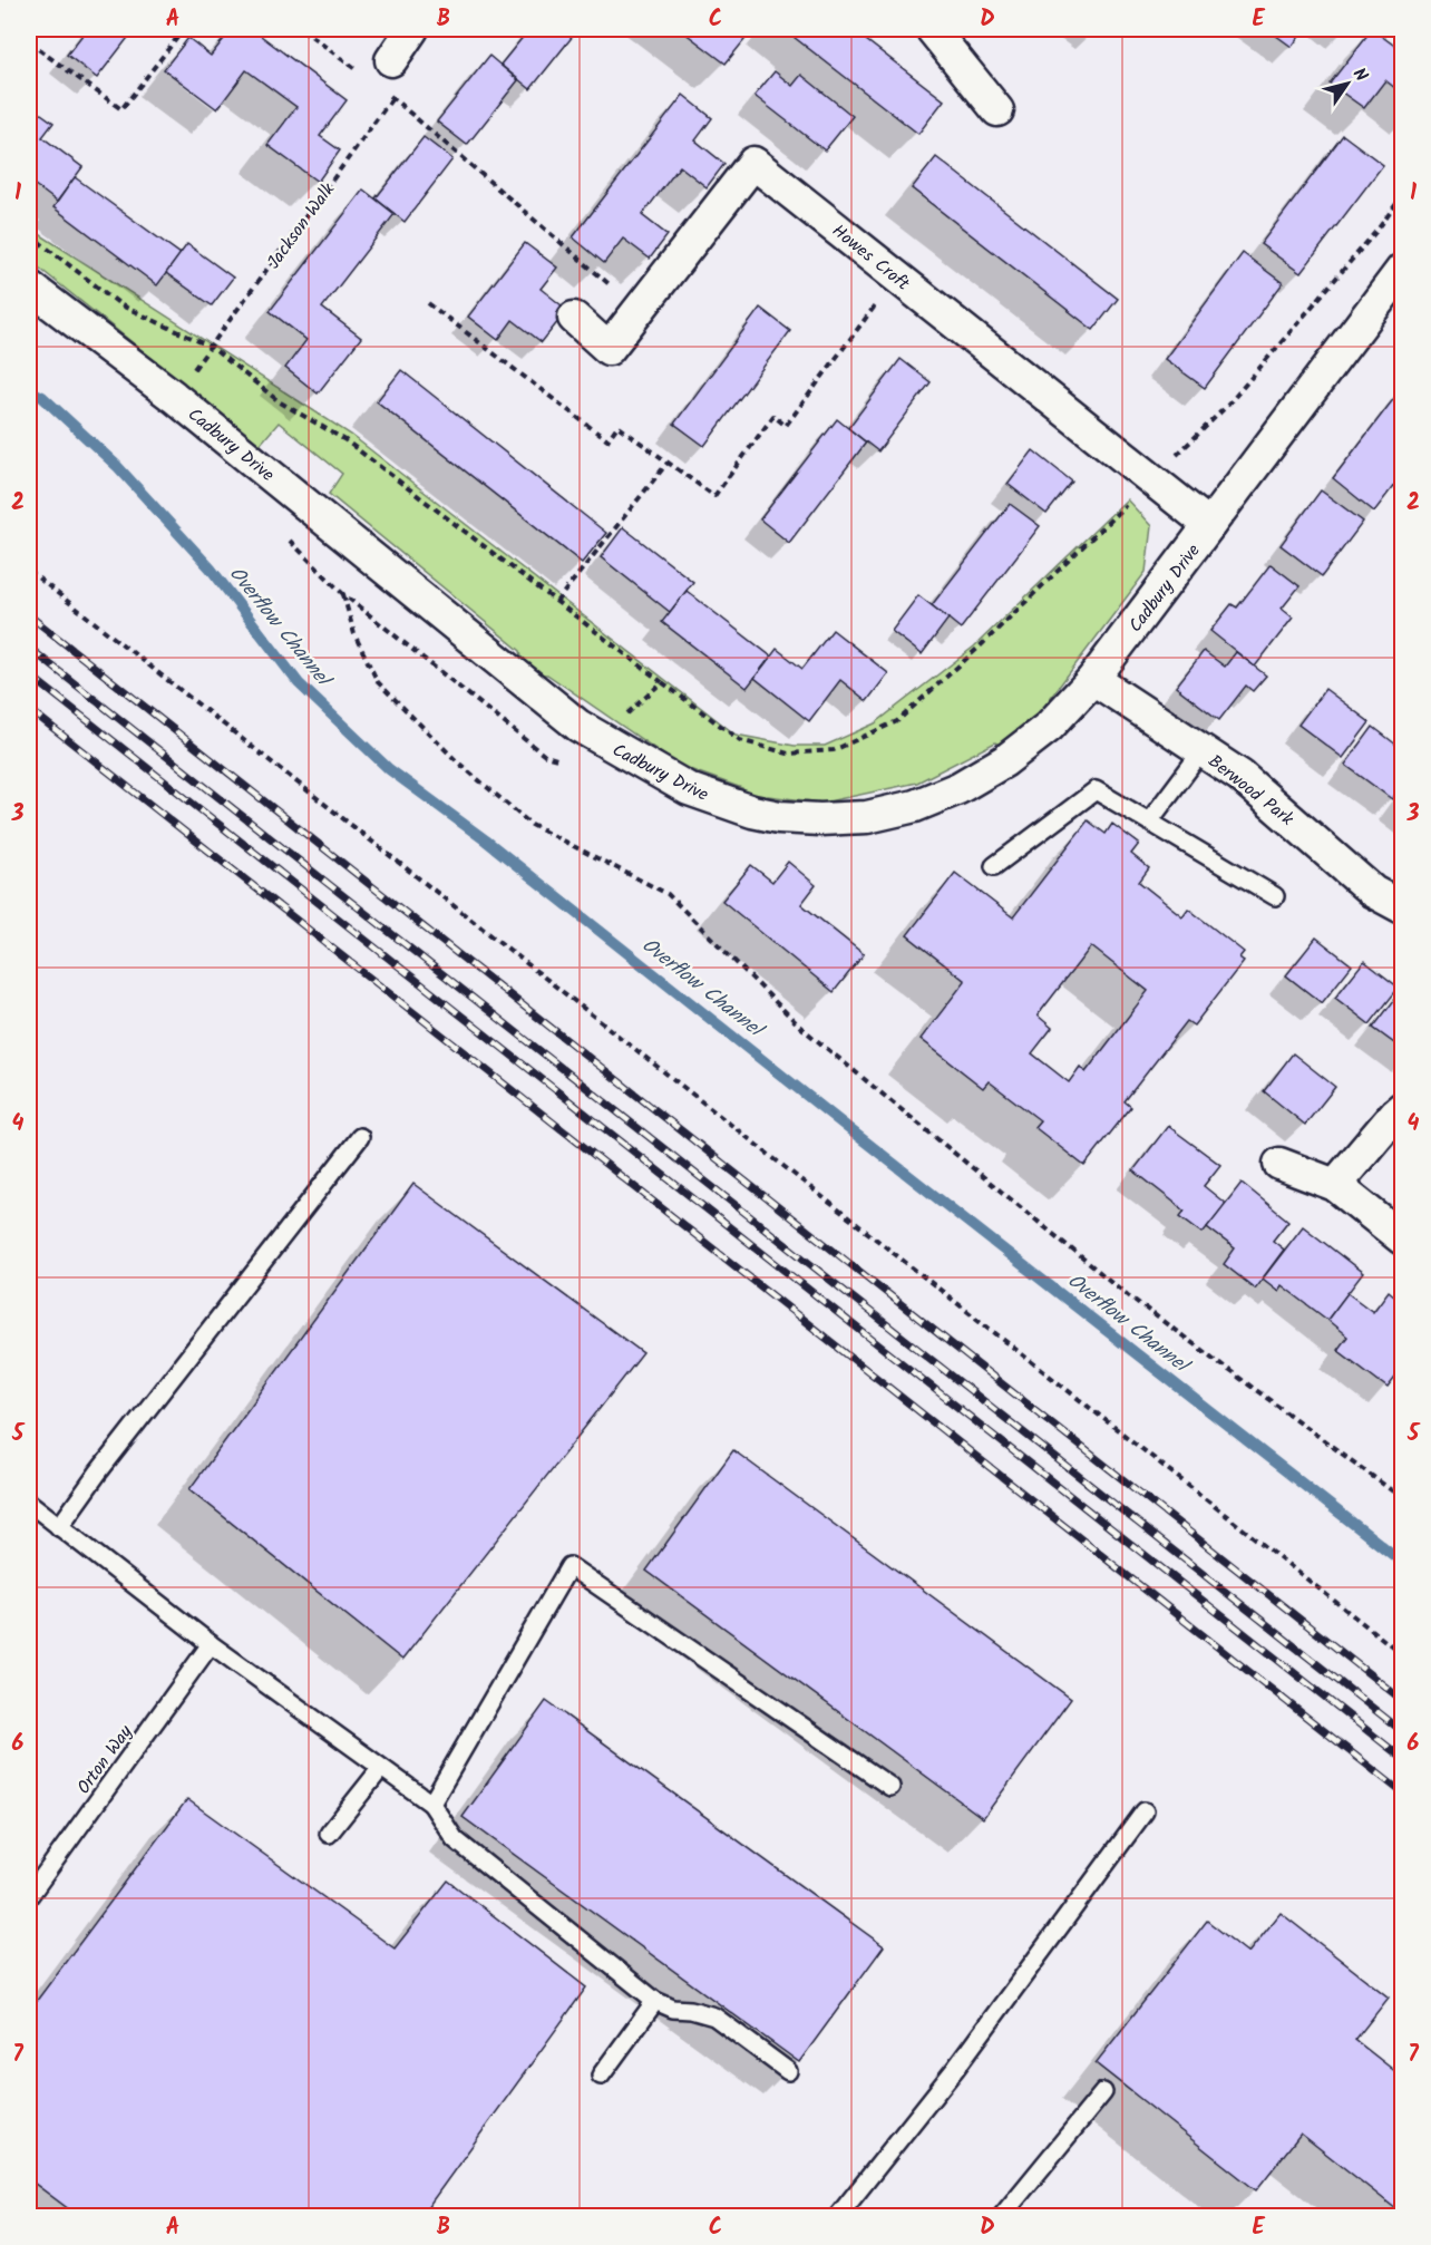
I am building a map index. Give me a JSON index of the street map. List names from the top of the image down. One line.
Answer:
{"streets":{"street":["Howes Croft","Cadbury Drive","Berwood Park"],"lane":["Orton Way"],"path":["Jackson Walk"]},"crossings":[["Jackson Walk","Cadbury Drive"],["Howes Croft","Cadbury Drive"],["Cadbury Drive","Berwood Park"]],"water":["Overflow Channel"],"north":"top right","grid":{"columns":["A","B","C","D","E"],"rows":["1","2","3","4","5","6","7"]}}
